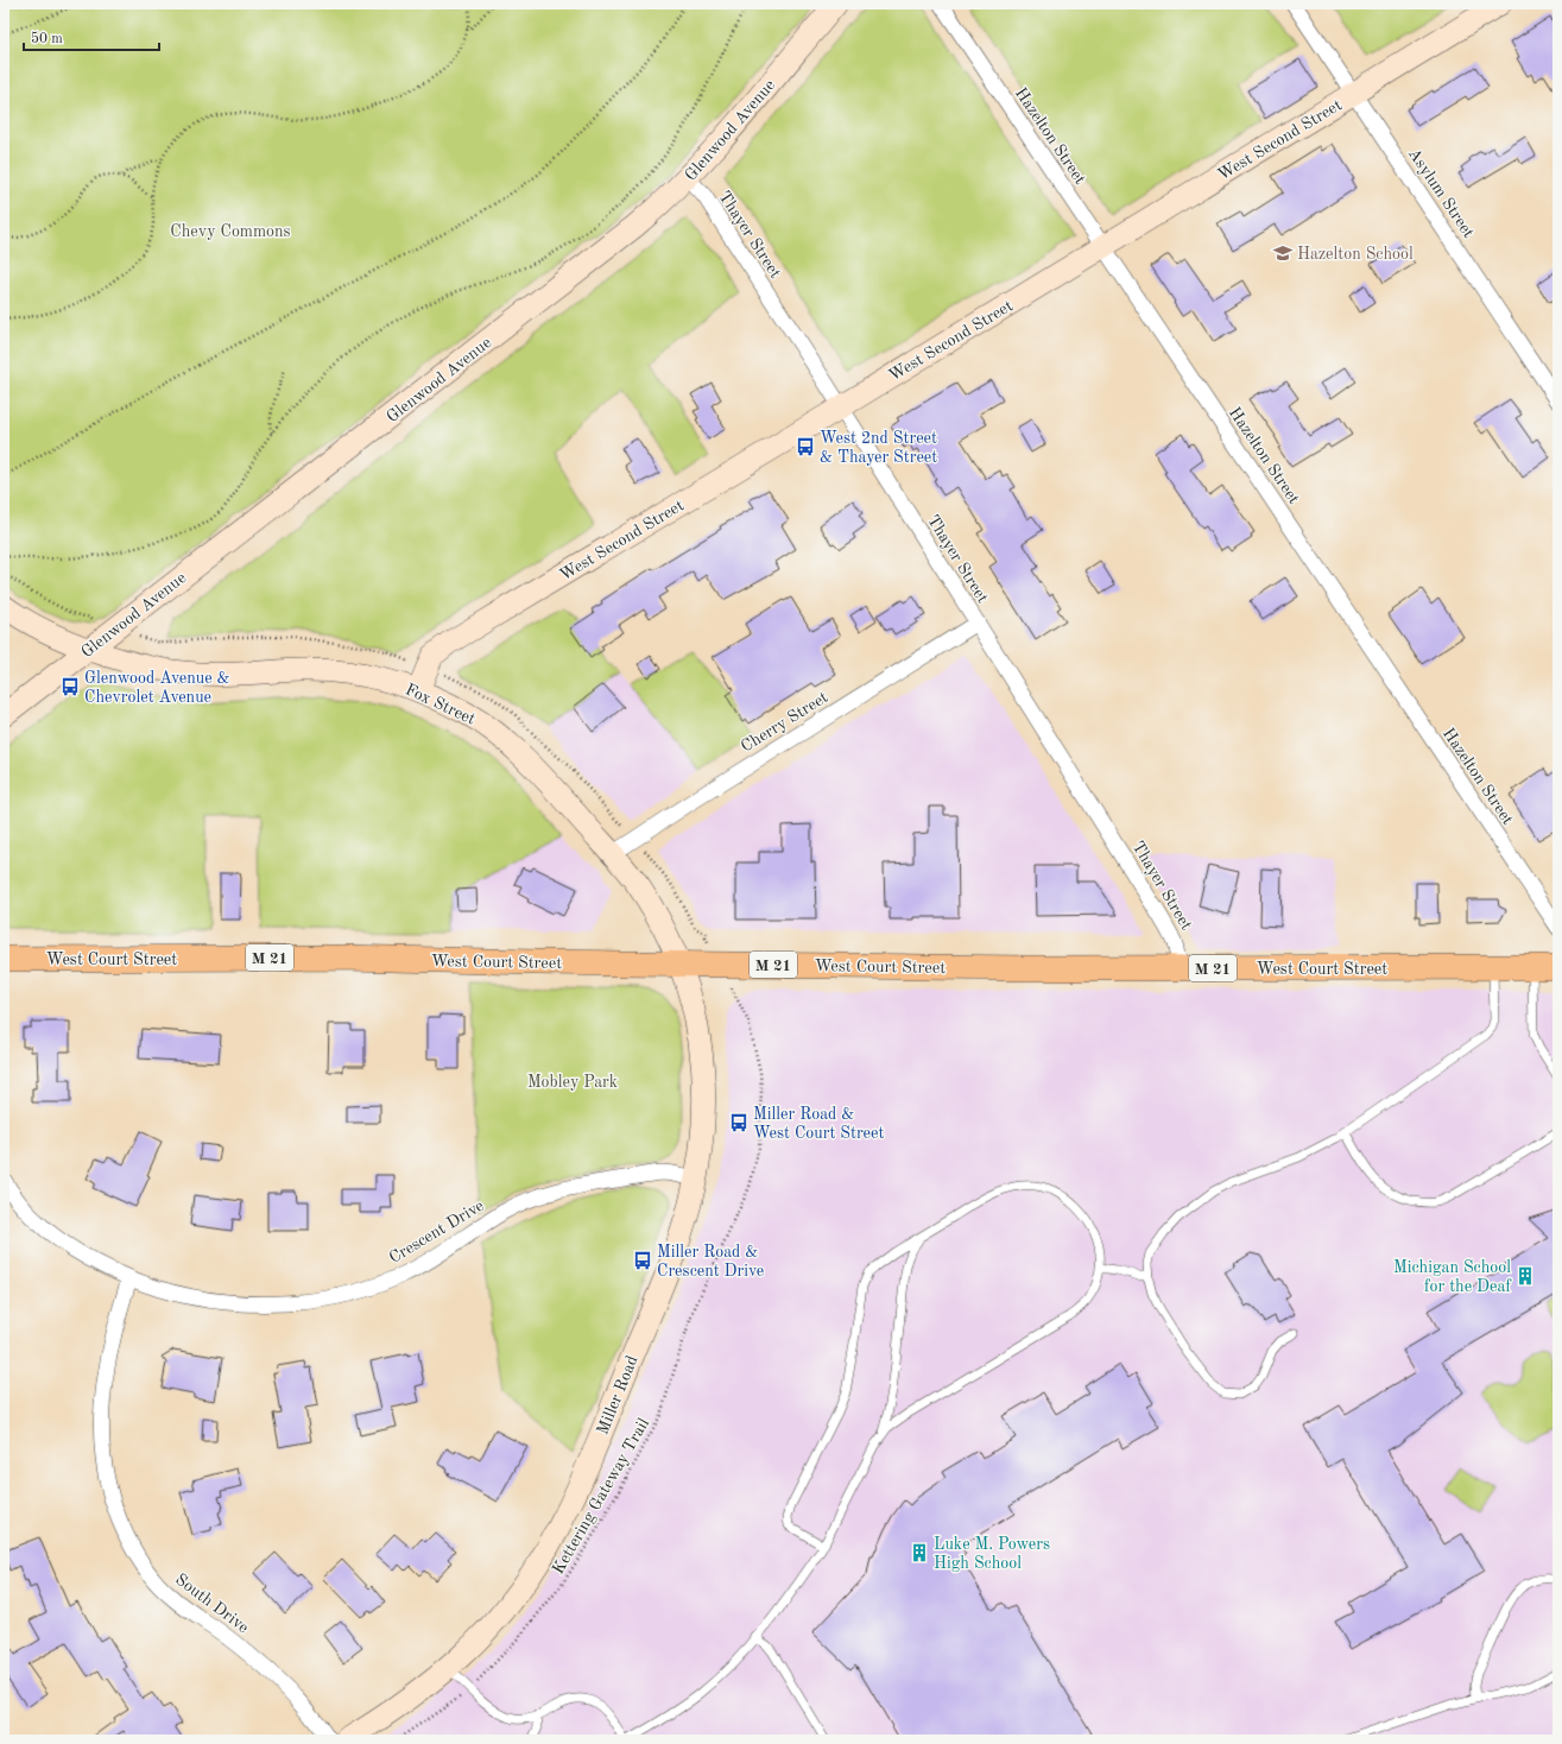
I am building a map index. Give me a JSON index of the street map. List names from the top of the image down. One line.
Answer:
{"streets":{"main road":["M 21","West Court Street"],"street":["Glenwood Avenue","Hazelton Street","West Second Street","Asylum Street","Thayer Street","Fox Street","Cherry Street","Crescent Drive","Miller Road","South Drive"],"path":["Kettering Gateway Trail"]},"crossings":[["Glenwood Avenue","Thayer Street"],["Glenwood Avenue","Fox Street"],["Hazelton Street","West Second Street"],["West Second Street","Asylum Street"],["West Second Street","Thayer Street"],["West Second Street","Fox Street"],["Thayer Street","Cherry Street"],["Thayer Street","West Court Street"],["Fox Street","Cherry Street"],["Fox Street","West Court Street"],["Fox Street","Miller Road"],["West Court Street","Miller Road"],["Crescent Drive","Miller Road"],["Crescent Drive","South Drive"]],"parks":["Chevy Commons","Mobley Park"],"places":{"school or university":["Hazelton School"],"bus stop":["West 2nd Street & Thayer Street","Glenwood Avenue & Chevrolet Avenue","Miller Road & West Court Street","Miller Road & Crescent Drive"],"building":["Michigan School for the Deaf","Luke M. Powers High School"]},"scale_bar":"50 m"}
